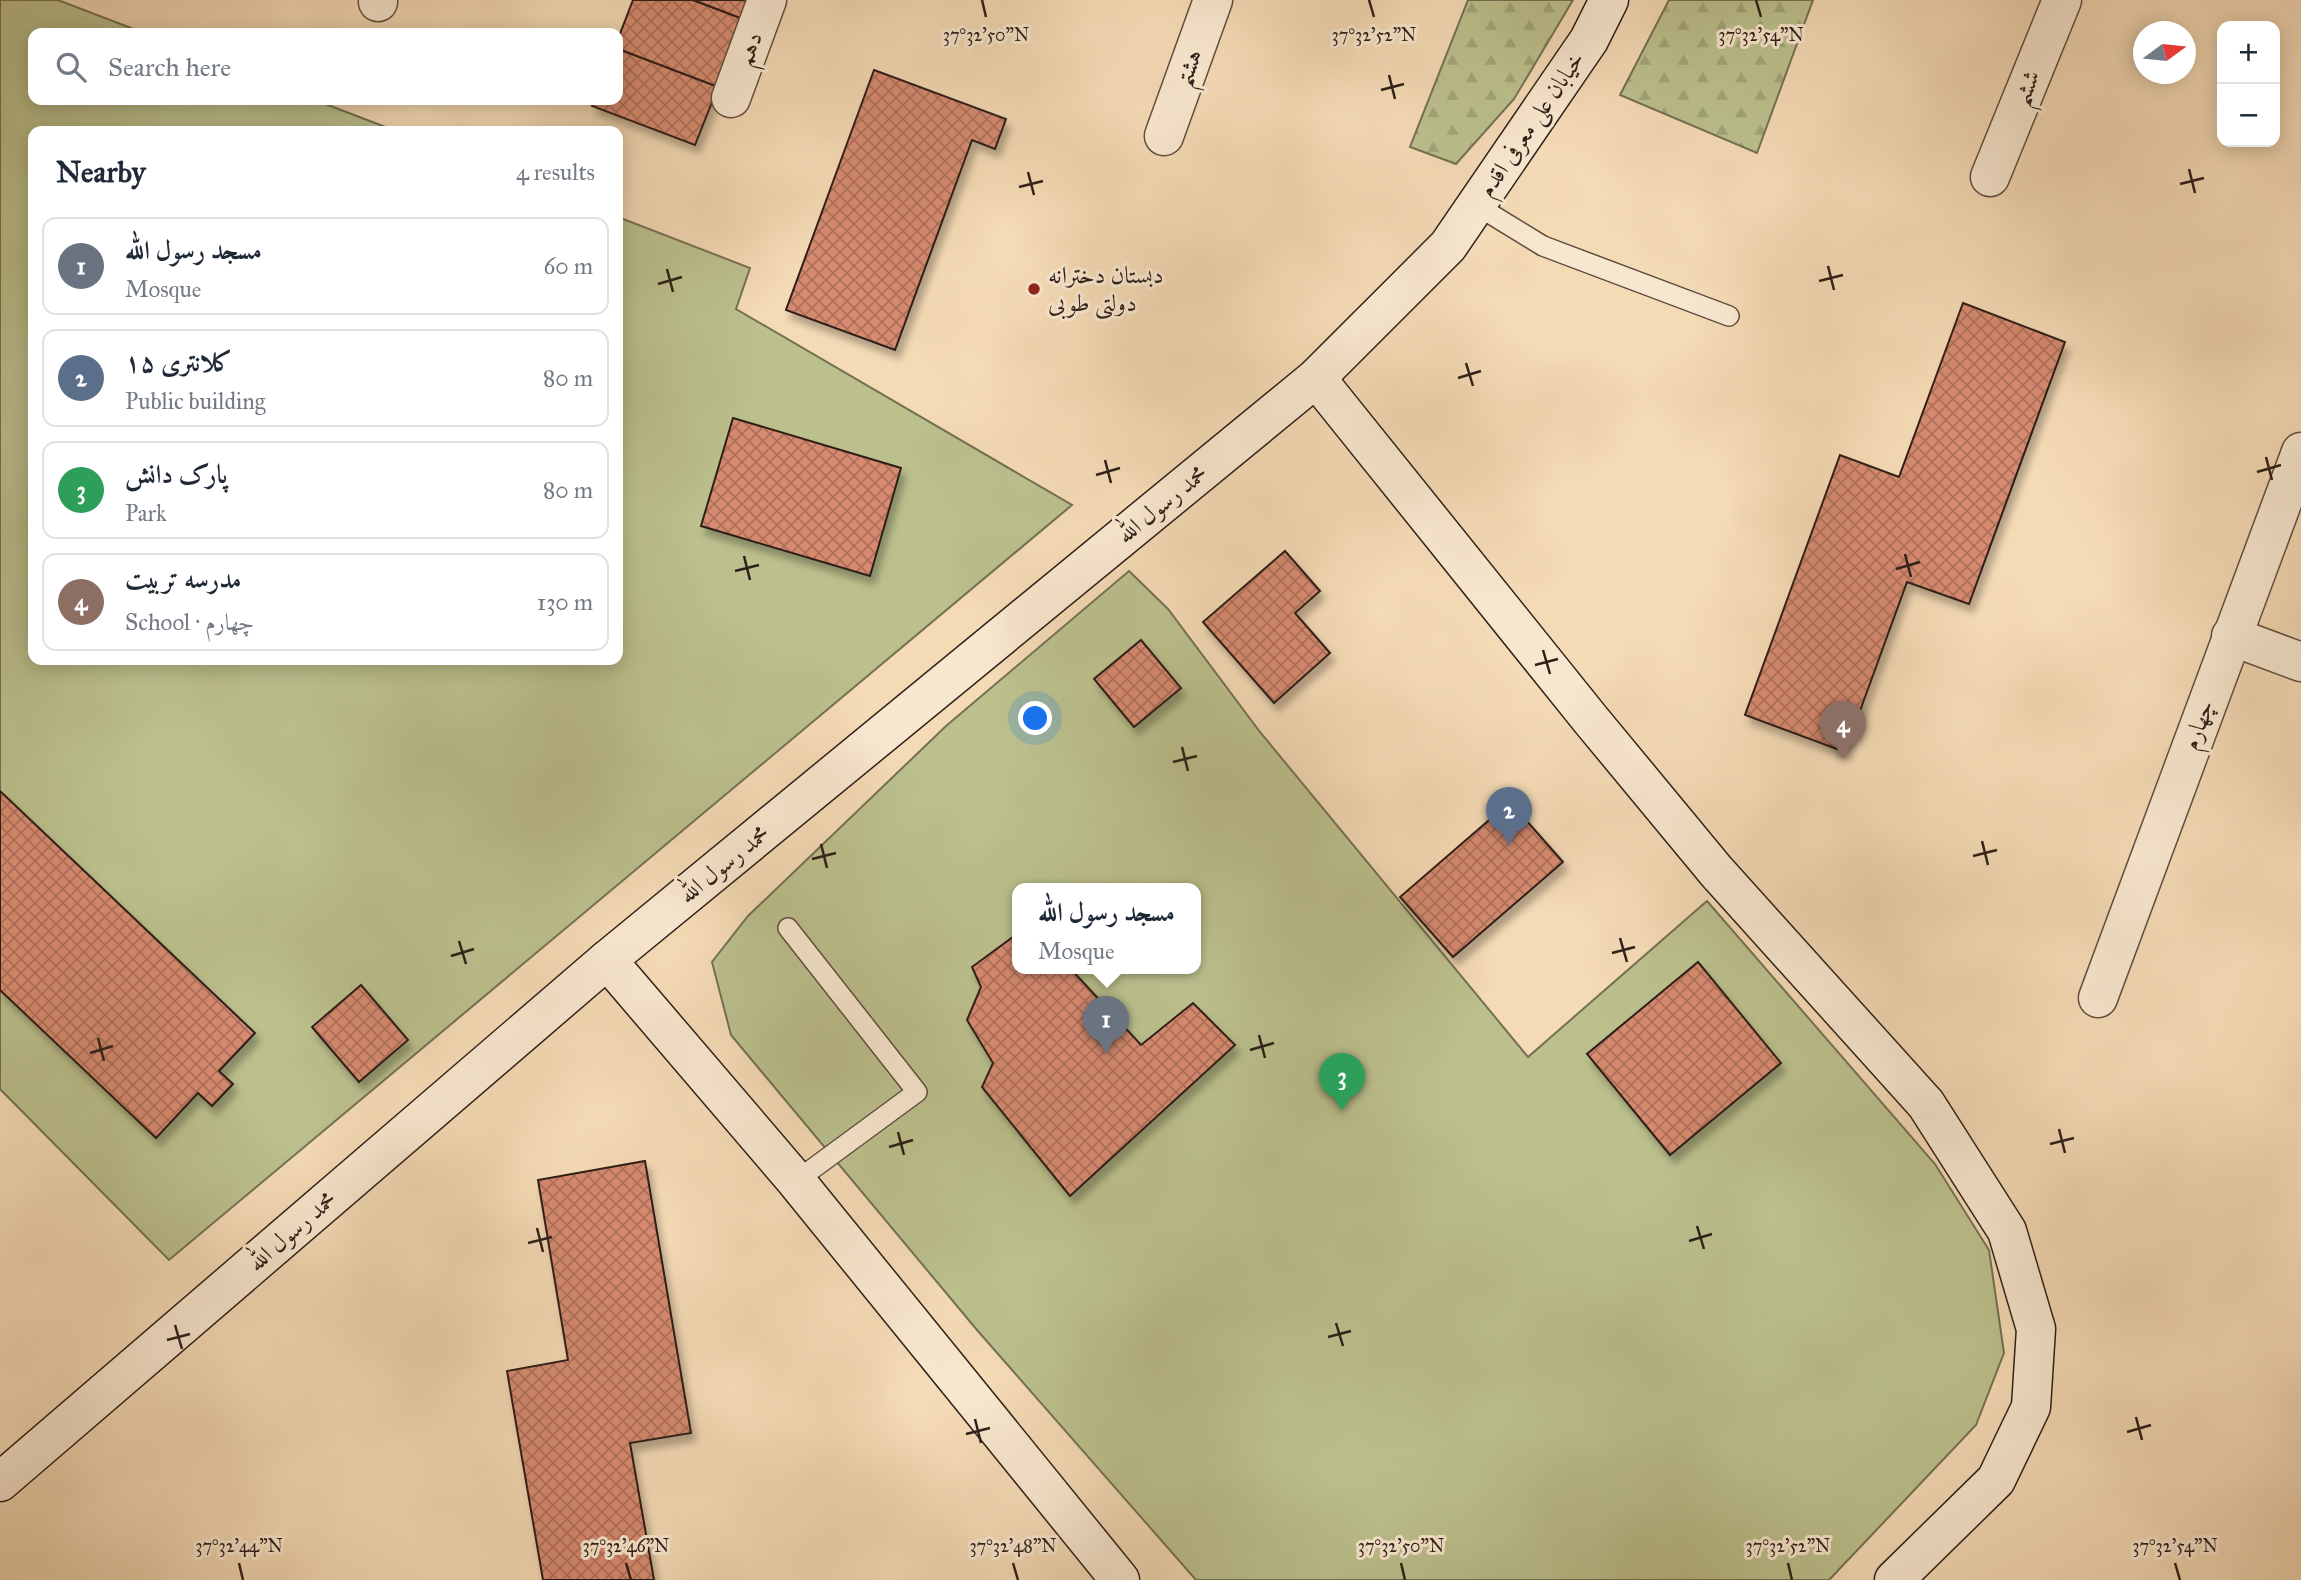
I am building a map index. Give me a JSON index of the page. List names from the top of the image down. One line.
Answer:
{"streets":{"street":["دهم","هشتم","ششم","خیابان علی معرفی اقدم","محمد رسول الله","چهارم"]},"crossings":[["خیابان علی معرفی اقدم","محمد رسول الله"]],"places":["دبستان دخترانه دولتی طوبی"],"north":"right","page":{"map_buttons":["+","−"],"search":"Search here","heading":["Nearby","4 results"],"list":[{"mark":"1","name":"مسجد رسول الله","note":"Mosque","value":"60 m"},{"mark":"2","name":"کلانتری ۱۵","note":"Public building","value":"80 m"},{"mark":"3","name":"پارک دانش","note":"Park","value":"80 m"},{"mark":"4","name":"مدرسه تربیت","note":"School · چهارم","value":"130 m"}],"pins":["4","2","1","3"],"popup":["مسجد رسول الله","Mosque"]},"coordinates":["37°32'50\"N","37°32'52\"N","37°32'54\"N","37°32'44\"N","37°32'46\"N","37°32'48\"N"]}
